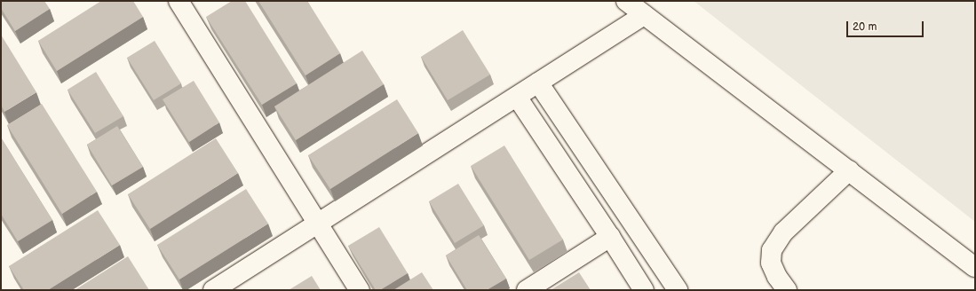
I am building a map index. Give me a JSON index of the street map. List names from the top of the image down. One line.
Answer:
{"scale_bar":"20 m"}
